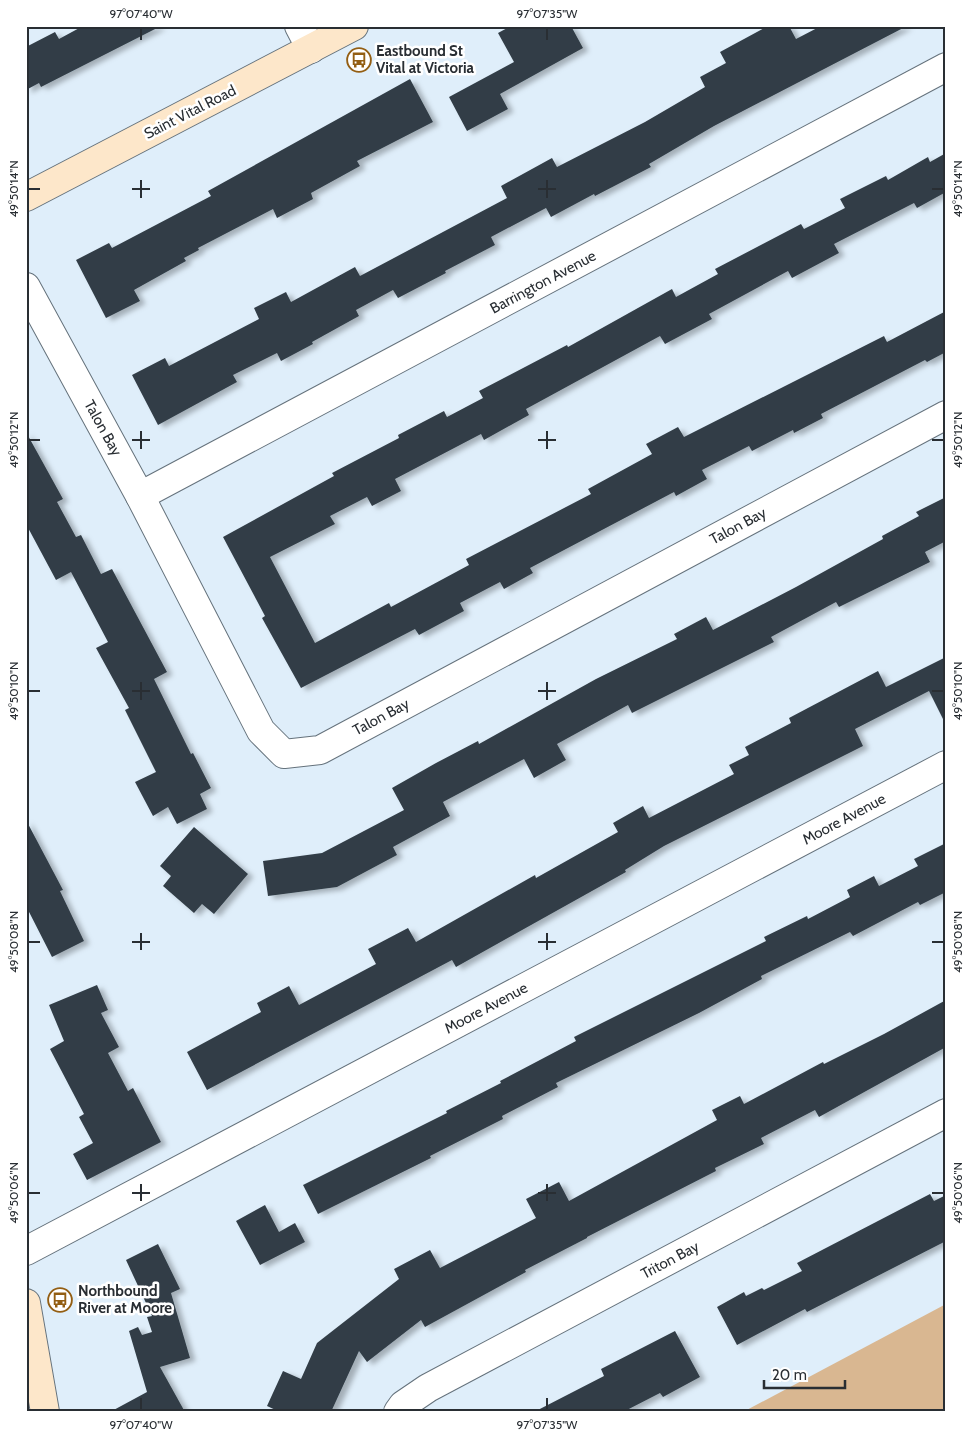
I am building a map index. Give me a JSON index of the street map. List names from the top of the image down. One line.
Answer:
{"streets":{"street":["Saint Vital Road","Barrington Avenue","Talon Bay","Moore Avenue","Triton Bay"]},"crossings":[["Barrington Avenue","Talon Bay"]],"places":{"bus stop":["Eastbound St Vital at Victoria","Northbound River at Moore"]},"scale_bar":"20 m","coordinates":["97°07'40\"W","97°07'35\"W","49°50'14\"N","49°50'12\"N","49°50'10\"N","49°50'08\"N","49°50'06\"N"]}
